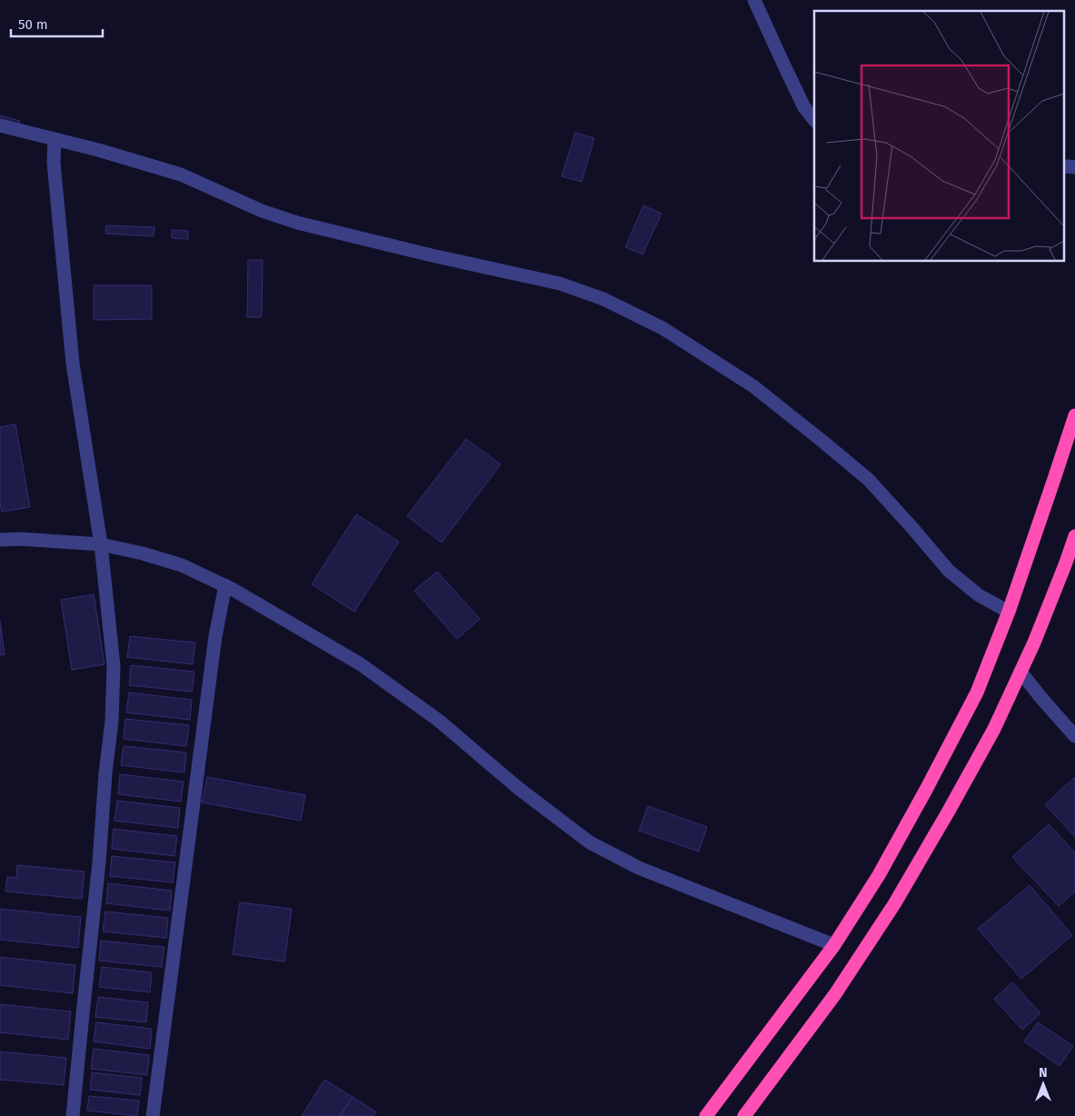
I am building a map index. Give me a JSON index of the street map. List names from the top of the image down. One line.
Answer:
{"scale_bar":"50 m","north":"top"}
